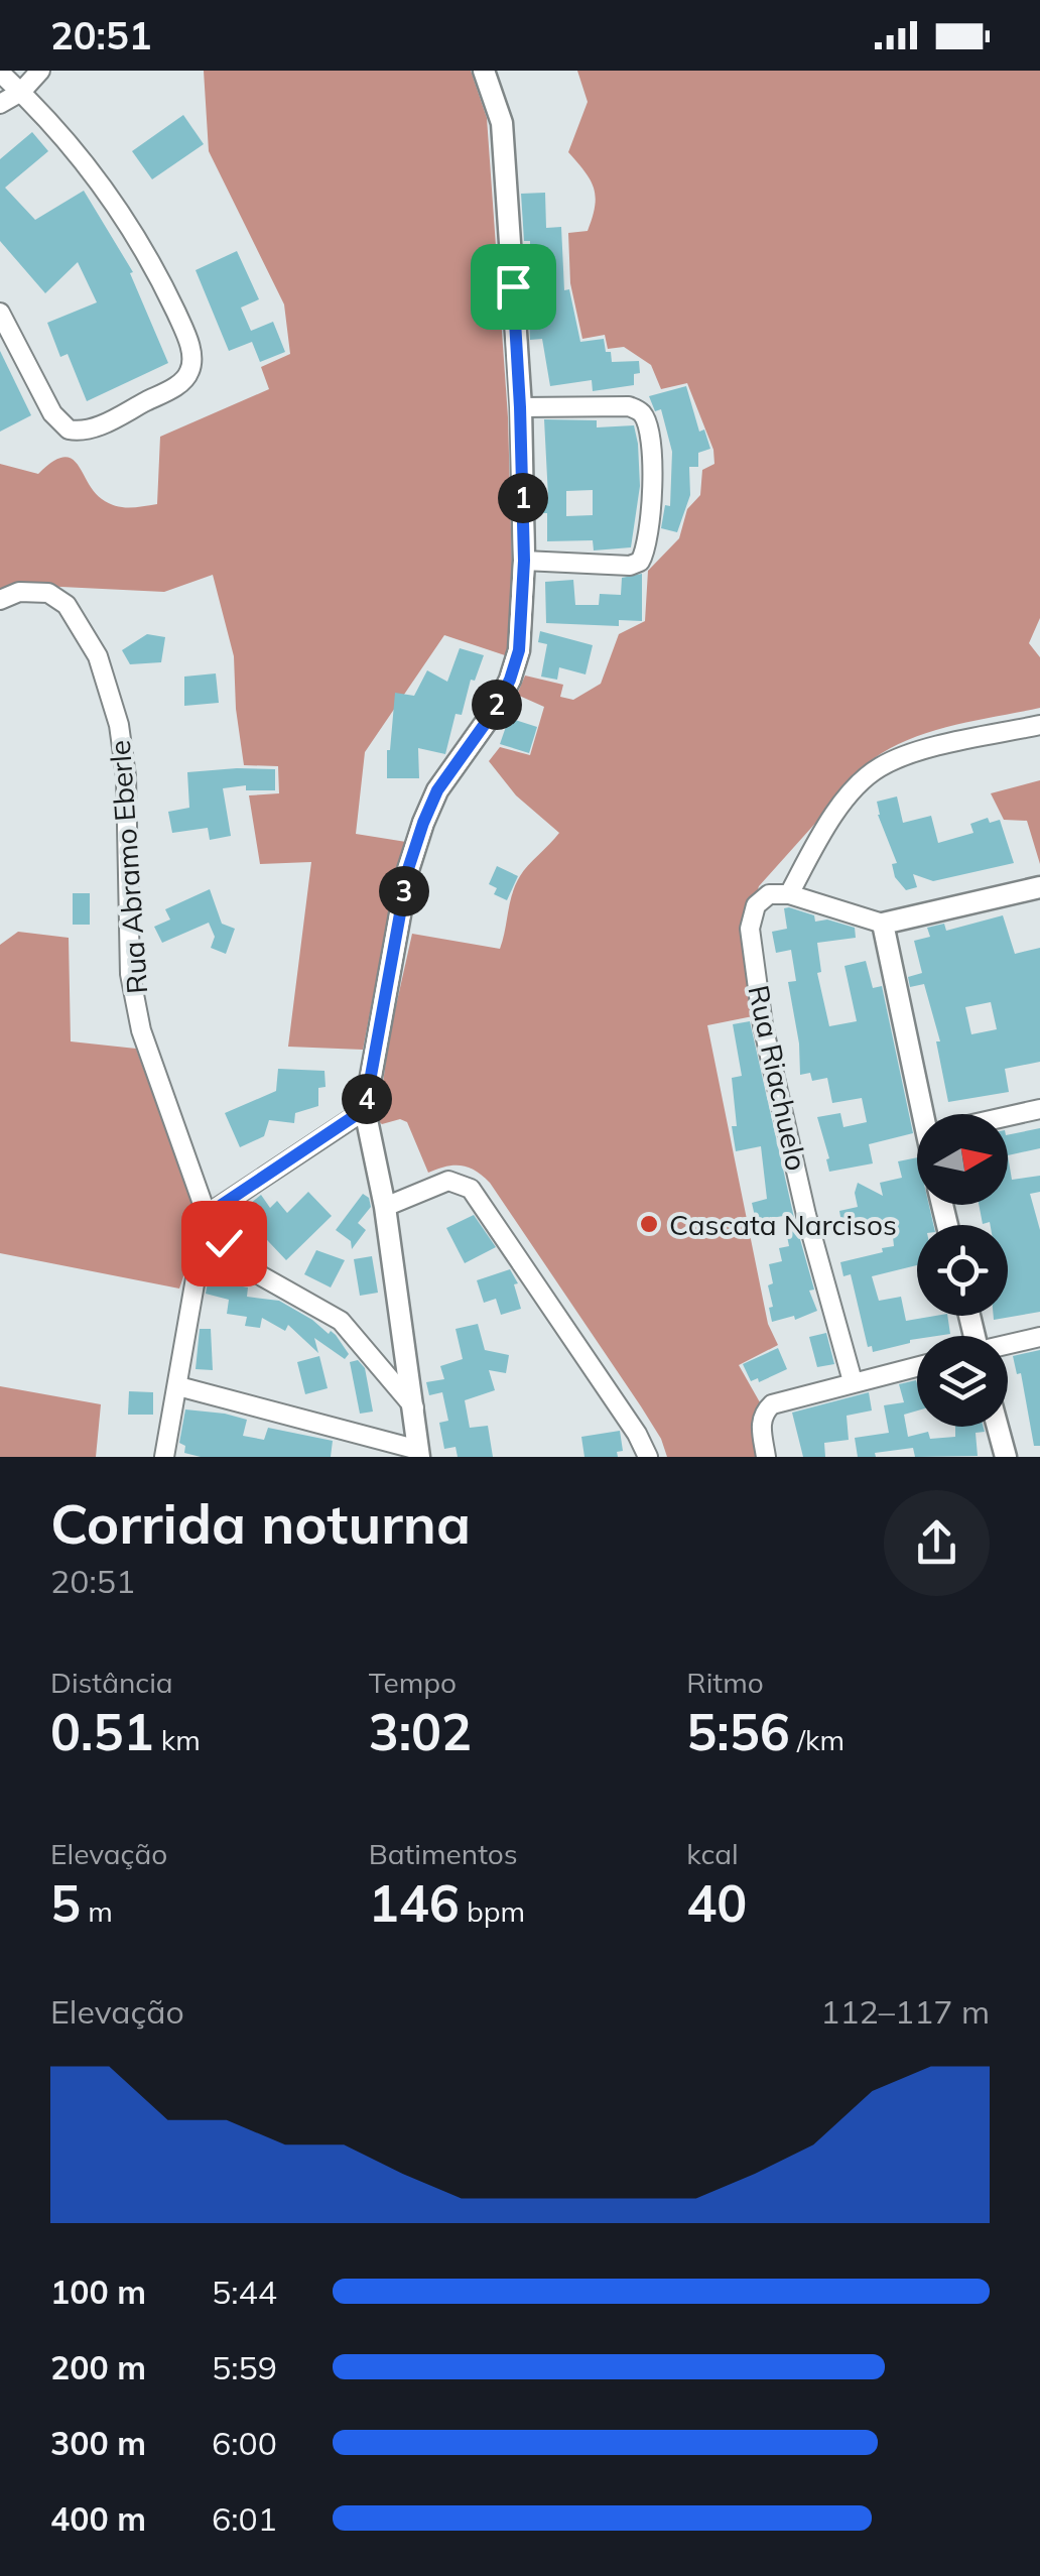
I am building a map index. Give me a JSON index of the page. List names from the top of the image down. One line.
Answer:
{"streets":{"street":["Rua Abramo Eberle","Rua Riachuelo"]},"places":["Cascata Narcisos"],"north":"right","page":{"status":"20:51","pins":["1","2","3","4"],"heading":["Corrida noturna","20:51"],"stats":[["Distância","0.51 km"],["Tempo","3:02"],["Ritmo","5:56 /km"],["Elevação","5 m"],["Batimentos","146 bpm"],["kcal","40"]],"chart":["Elevação","112–117 m"],"list":[{"name":"100 m","note":"5:44"},{"name":"200 m","note":"5:59"},{"name":"300 m","note":"6:00"},{"name":"400 m","note":"6:01"}]}}
